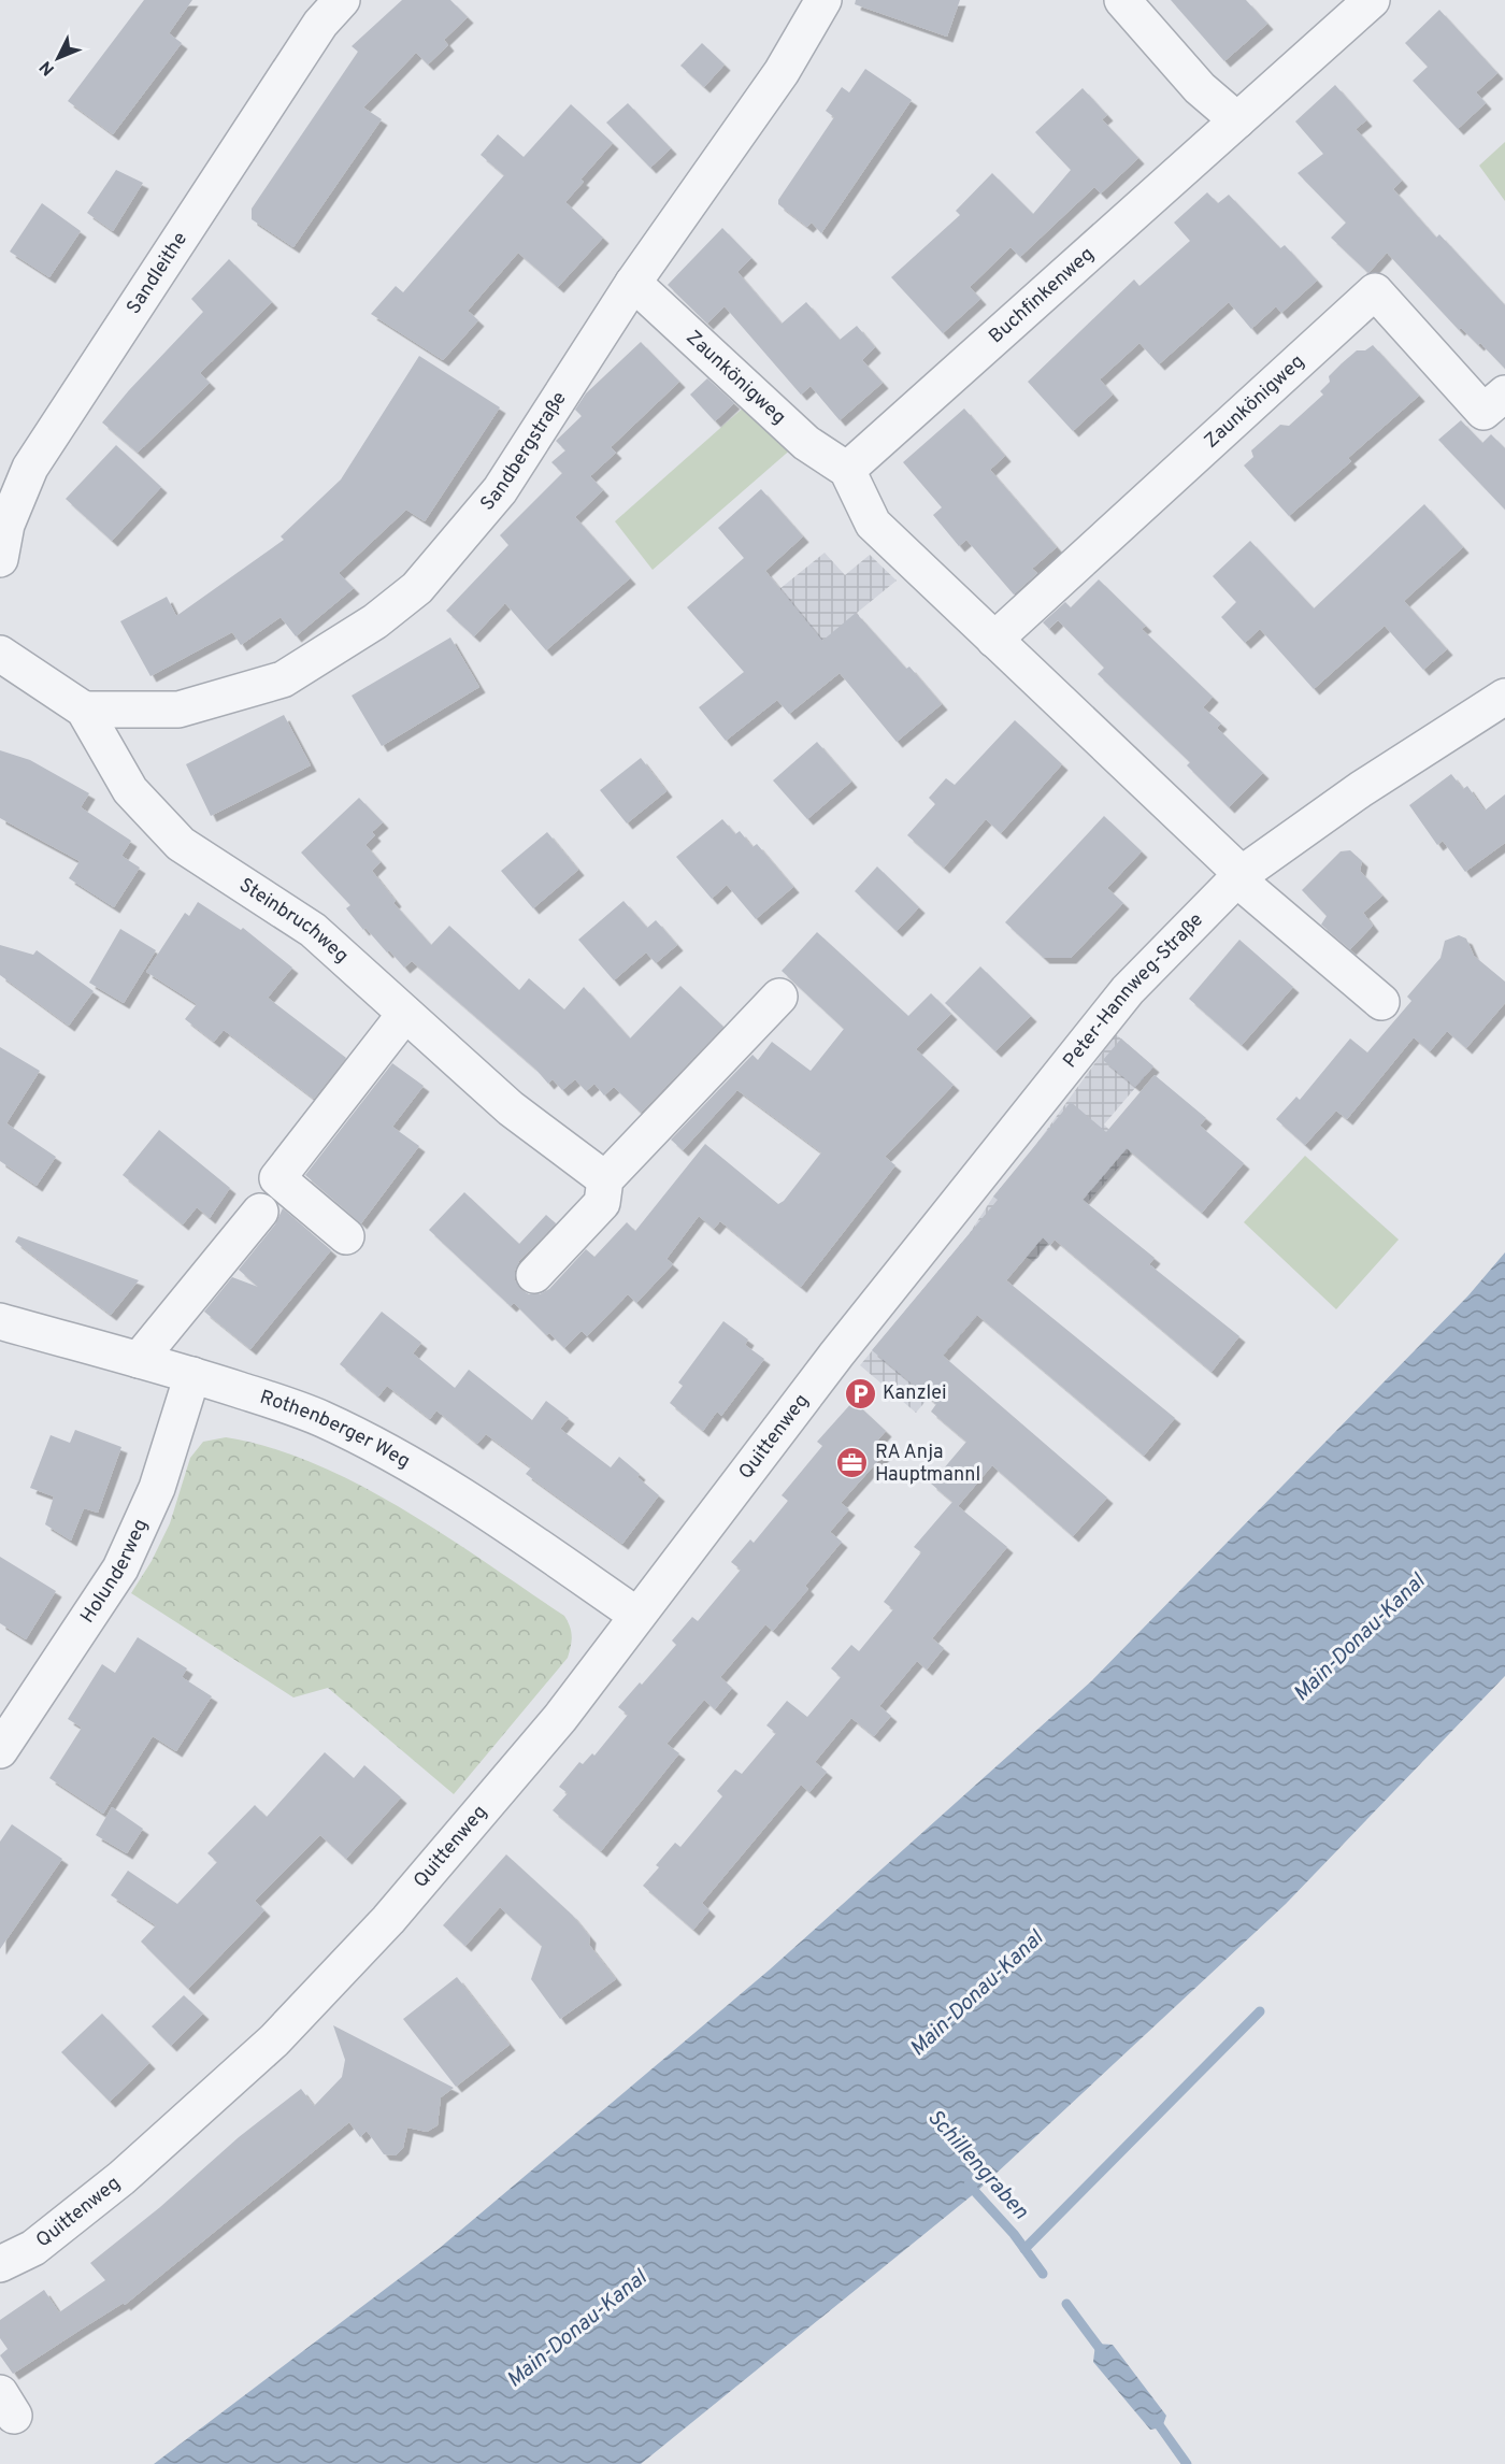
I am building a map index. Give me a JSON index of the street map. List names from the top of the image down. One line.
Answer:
{"streets":{"street":["Sandleithe","Buchfinkenweg","Zaunkönigweg","Sandbergstraße","Steinbruchweg","Peter-Hannweg-Straße","Rothenberger Weg","Quittenweg","Holunderweg"]},"crossings":[["Buchfinkenweg","Zaunkönigweg"],["Zaunkönigweg","Sandbergstraße"],["Sandbergstraße","Steinbruchweg"],["Peter-Hannweg-Straße","Quittenweg"],["Rothenberger Weg","Quittenweg"],["Rothenberger Weg","Holunderweg"]],"water":["Main-Donau-Kanal","Schillengraben"],"places":{"parking":["Kanzlei"],"office":["RA Anja Hauptmannl"]},"north":"bottom left"}
